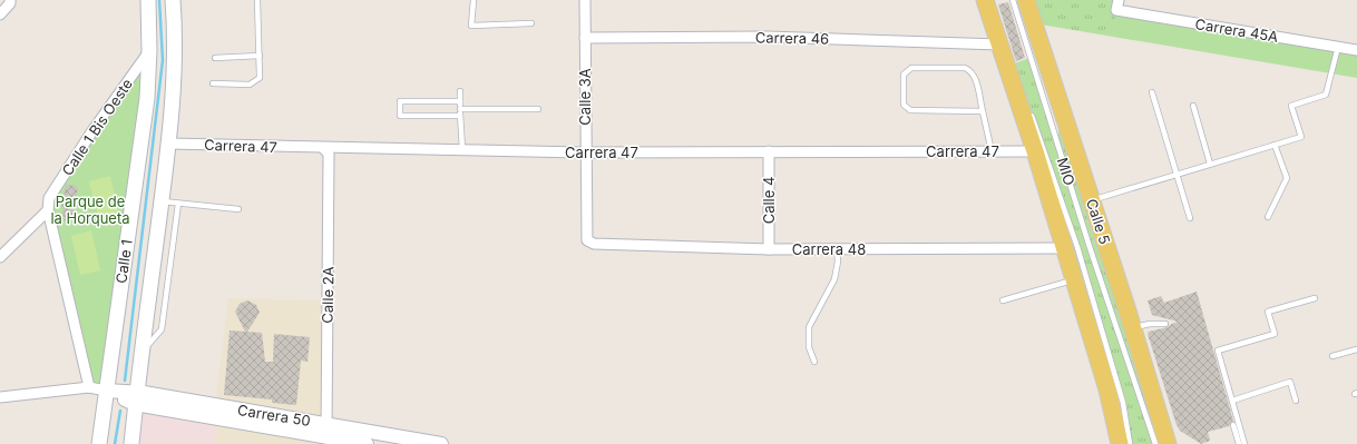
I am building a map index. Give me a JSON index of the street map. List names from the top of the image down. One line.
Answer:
{"streets":{"main road":["Calle 5","Calle 1"],"street":["Carrera 45A","Carrera 46","Calle 3A","Calle 1 Bis Oeste","Carrera 47","Calle 4","Carrera 48","Calle 2A","Carrera 50"],"lane":["MIO"]},"crossings":[["Carrera 46","Calle 3A"],["Calle 3A","Carrera 47"],["Calle 3A","Carrera 48"],["Calle 1 Bis Oeste","Calle 1"],["Calle 1 Bis Oeste","Carrera 50"],["Carrera 47","Calle 4"],["Carrera 47","Calle 1"],["Carrera 47","Calle 2A"],["Calle 4","Carrera 48"],["Calle 1","Carrera 50"],["Calle 2A","Carrera 50"]],"parks":["Parque de la Horqueta"]}
